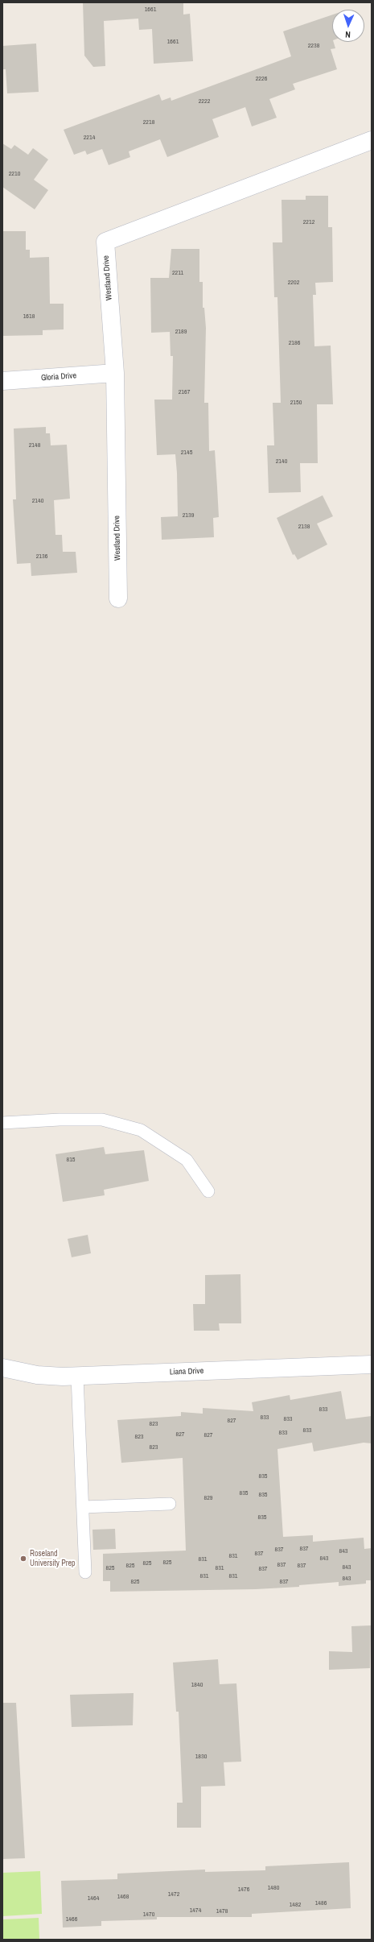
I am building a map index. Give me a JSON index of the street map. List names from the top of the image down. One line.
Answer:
{"streets":{"street":["Westland Drive","Gloria Drive","Liana Drive"]},"crossings":[["Westland Drive","Gloria Drive"]],"places":["Roseland University Prep"],"house_numbers":["1661","1661","2238","2226","2222","2218","2214","2210","2212","2211","2202","1618","2189","2186","2167","2150","2148","2145","2140","2140","2139","2138","2136","815","833","833","833","827","823","833","833","827","827","823","823","835","835","835","829","835","837","837","843","837","831","843","831","825","825","837","825","837","843","825","831","837","831","831","843","825","837","1840","1830","1480","1476","1472","1468","1464","1486","1482","1474","1478","1470","1466"],"north":"bottom"}
